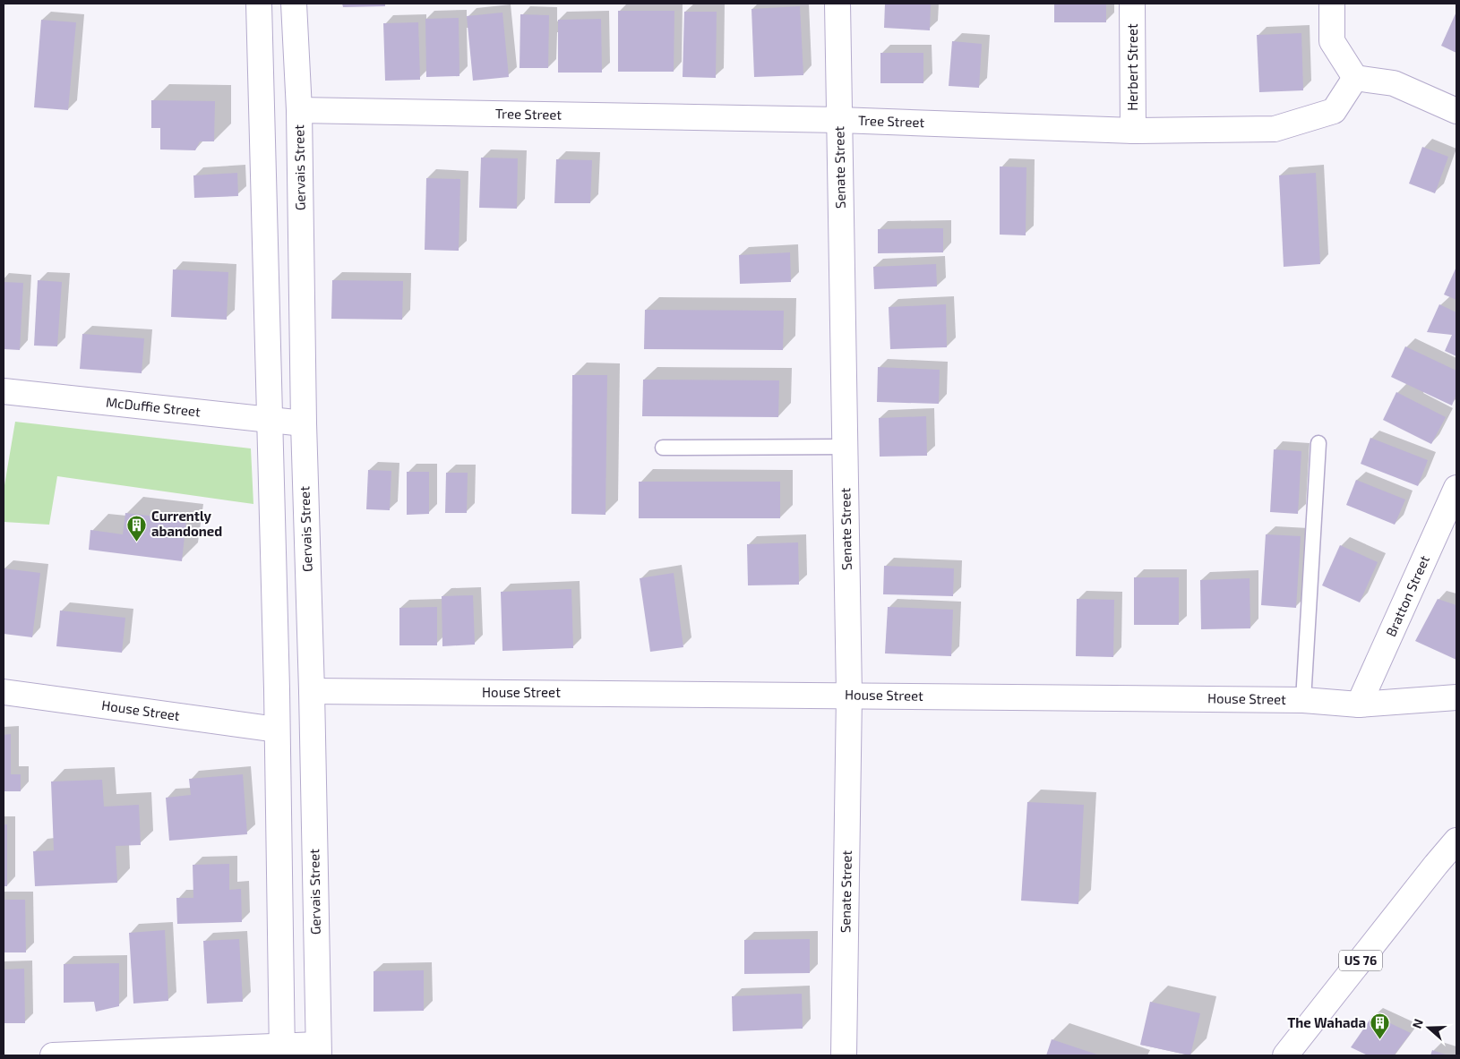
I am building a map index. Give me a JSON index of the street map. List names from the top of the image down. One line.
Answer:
{"streets":{"street":["Herbert Street","Tree Street","Gervais Street","Senate Street","McDuffie Street","Bratton Street","House Street","US 76"]},"crossings":[["Herbert Street","Tree Street"],["Tree Street","Gervais Street"],["Tree Street","Senate Street"],["Gervais Street","McDuffie Street"],["Gervais Street","House Street"],["Senate Street","House Street"],["Bratton Street","House Street"]],"places":{"building":["Currently abandoned","The Wahada"]},"north":"left"}
